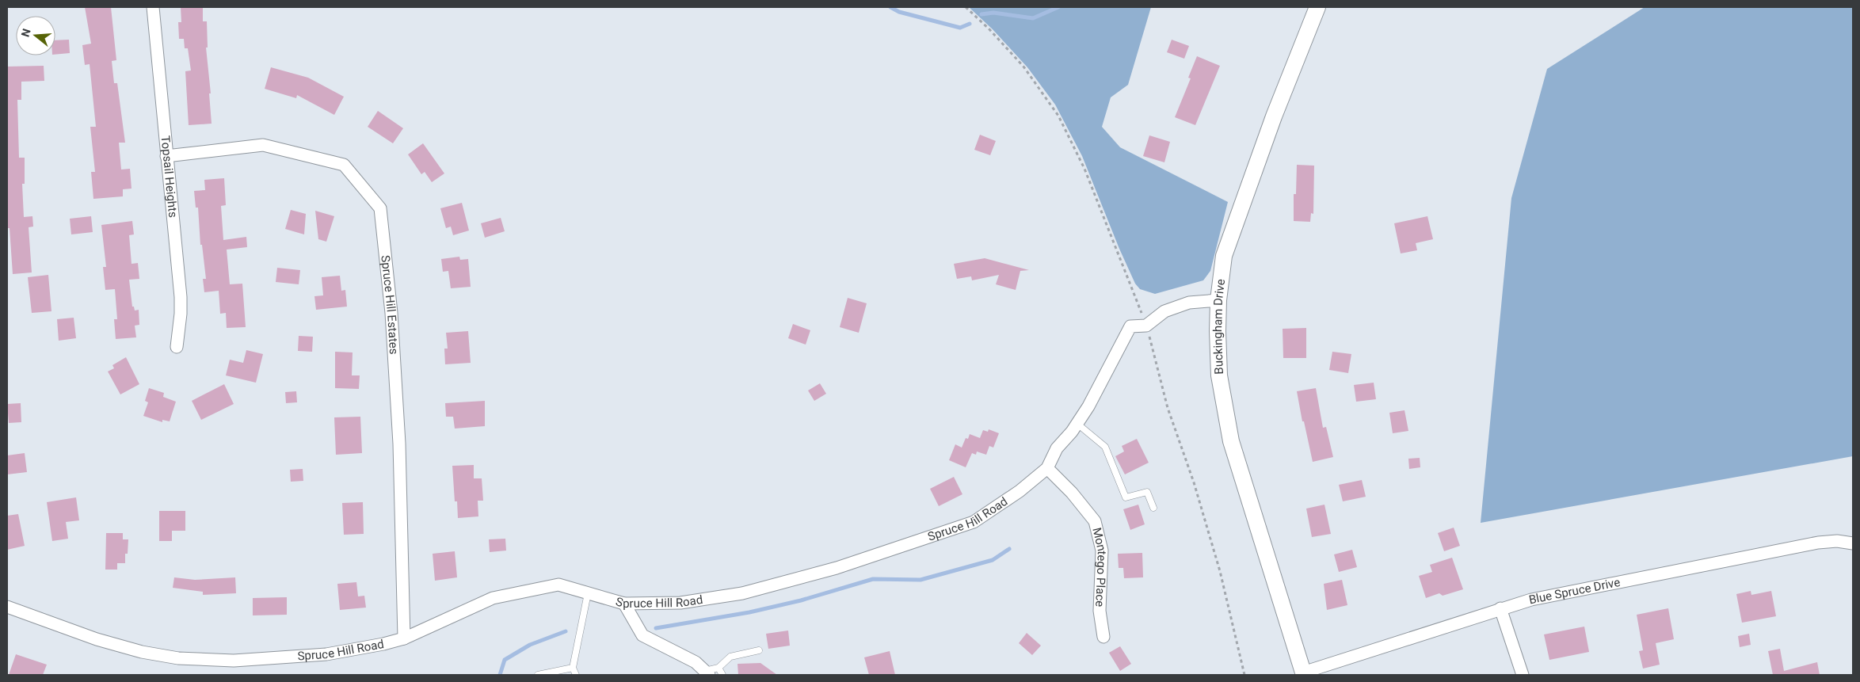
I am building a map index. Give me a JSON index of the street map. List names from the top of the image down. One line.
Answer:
{"streets":{"street":["Topsail Heights","Spruce Hill Estates","Buckingham Drive","Spruce Hill Road","Montego Place","Blue Spruce Drive"]},"crossings":[["Topsail Heights","Spruce Hill Estates"],["Spruce Hill Estates","Spruce Hill Road"],["Buckingham Drive","Spruce Hill Road"],["Buckingham Drive","Blue Spruce Drive"],["Spruce Hill Road","Montego Place"]],"north":"left"}
